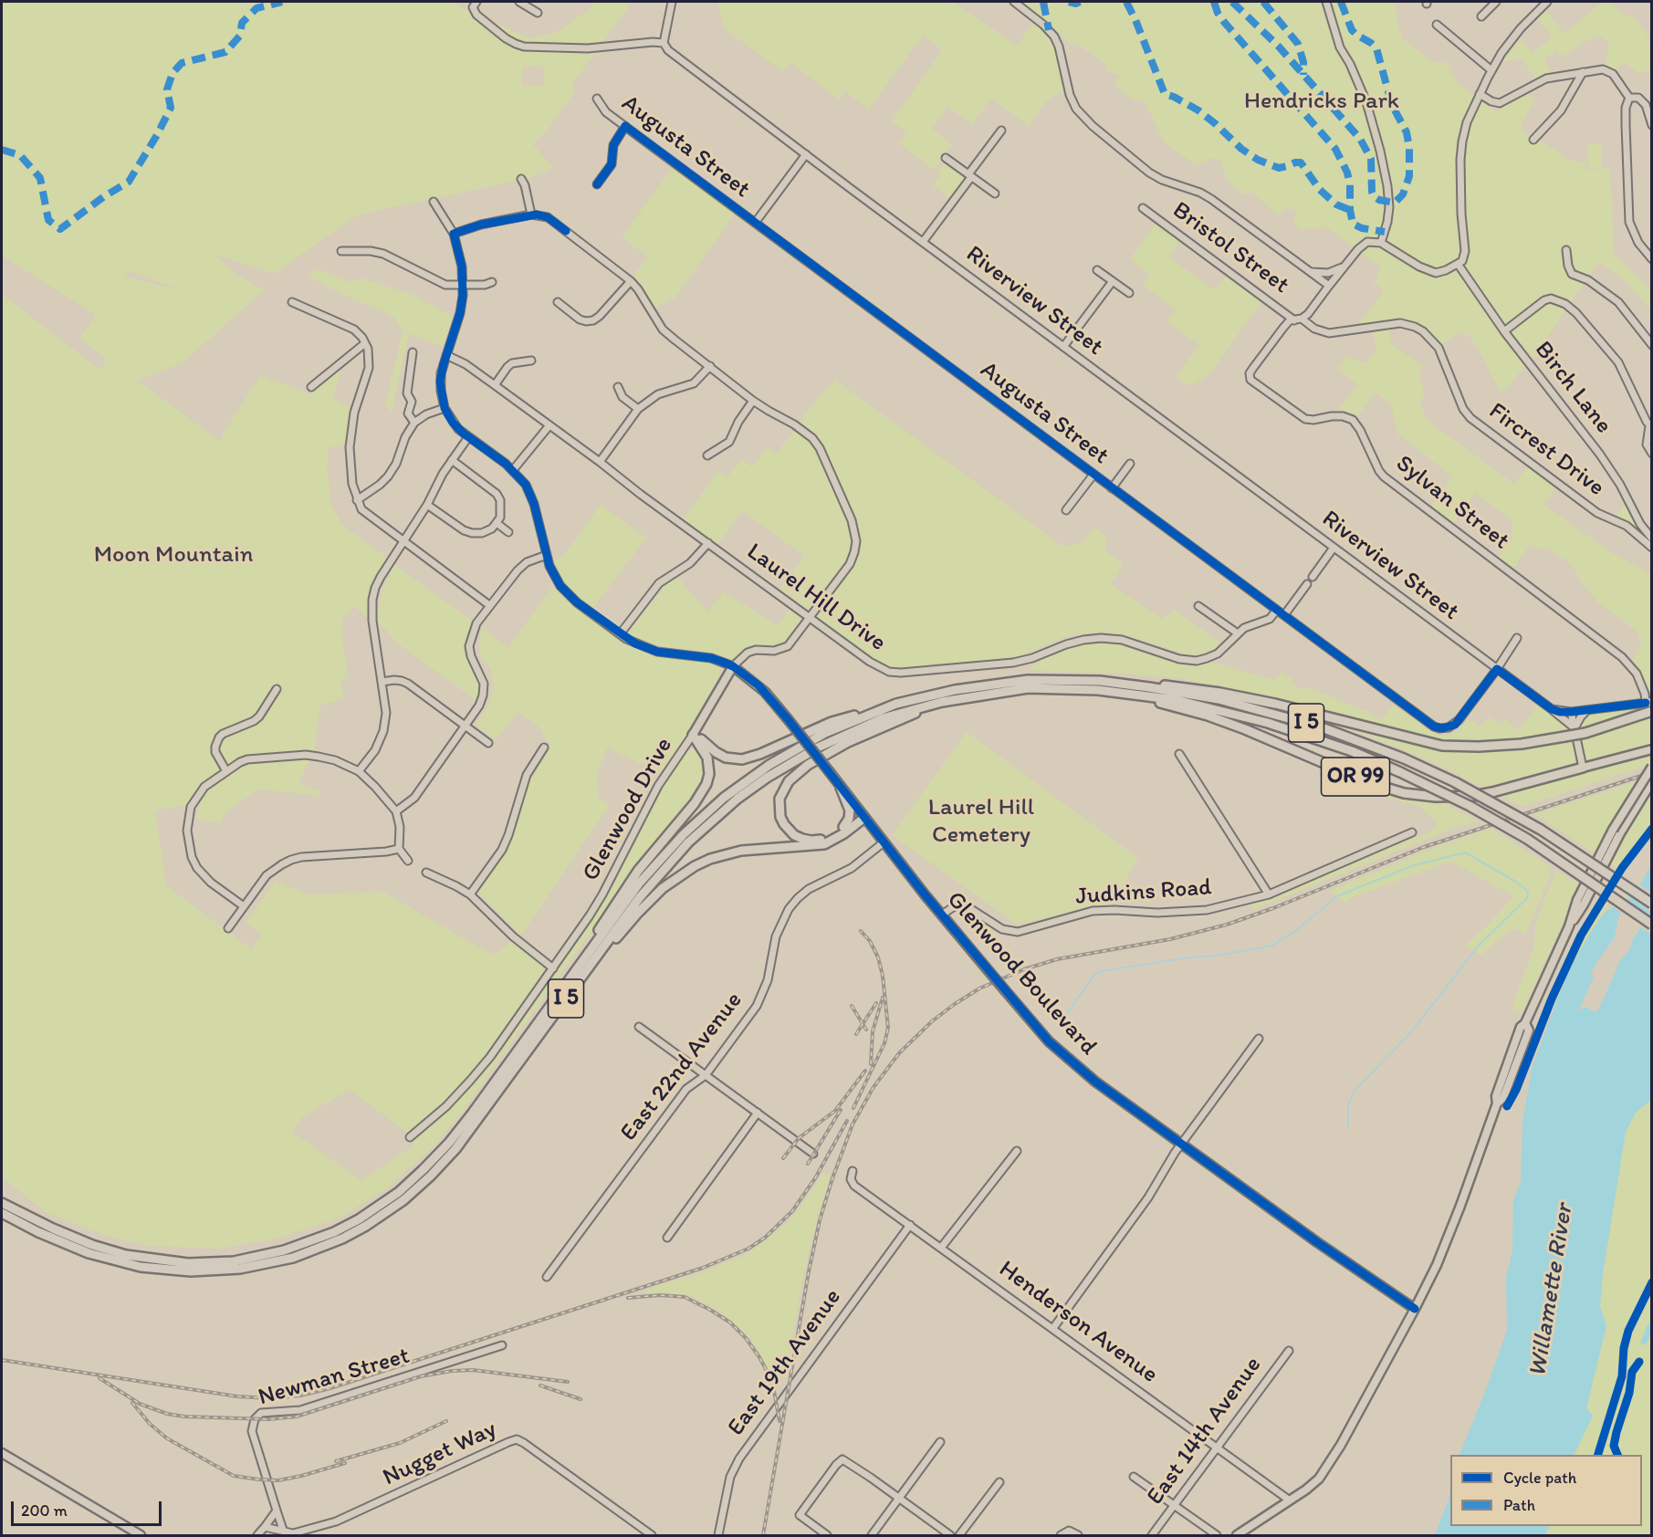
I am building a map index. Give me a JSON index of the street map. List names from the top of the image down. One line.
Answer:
{"streets":{"highway":["I 5","OR 99"],"main road":["Glenwood Drive","Glenwood Boulevard"],"street":["Augusta Street","Bristol Street","Riverview Street","Birch Lane","Fircrest Drive","Sylvan Street","Laurel Hill Drive","Judkins Road","East 22nd Avenue","Henderson Avenue","East 19th Avenue","Newman Street","East 14th Avenue","Nugget Way"]},"crossings":[["Augusta Street","Riverview Street"],["Augusta Street","Laurel Hill Drive"],["Bristol Street","Fircrest Drive"],["Bristol Street","Sylvan Street"],["Riverview Street","Sylvan Street"],["Fircrest Drive","Sylvan Street"],["I 5","OR 99"],["Glenwood Drive","Glenwood Boulevard"],["Judkins Road","Glenwood Boulevard"],["Glenwood Boulevard","East 22nd Avenue"],["Henderson Avenue","East 19th Avenue"],["Henderson Avenue","East 14th Avenue"]],"water":["Willamette River"],"parks":["Hendricks Park","Moon Mountain","Laurel Hill Cemetery"],"legend":["Cycle path","Path"],"scale_bar":"200 m"}
